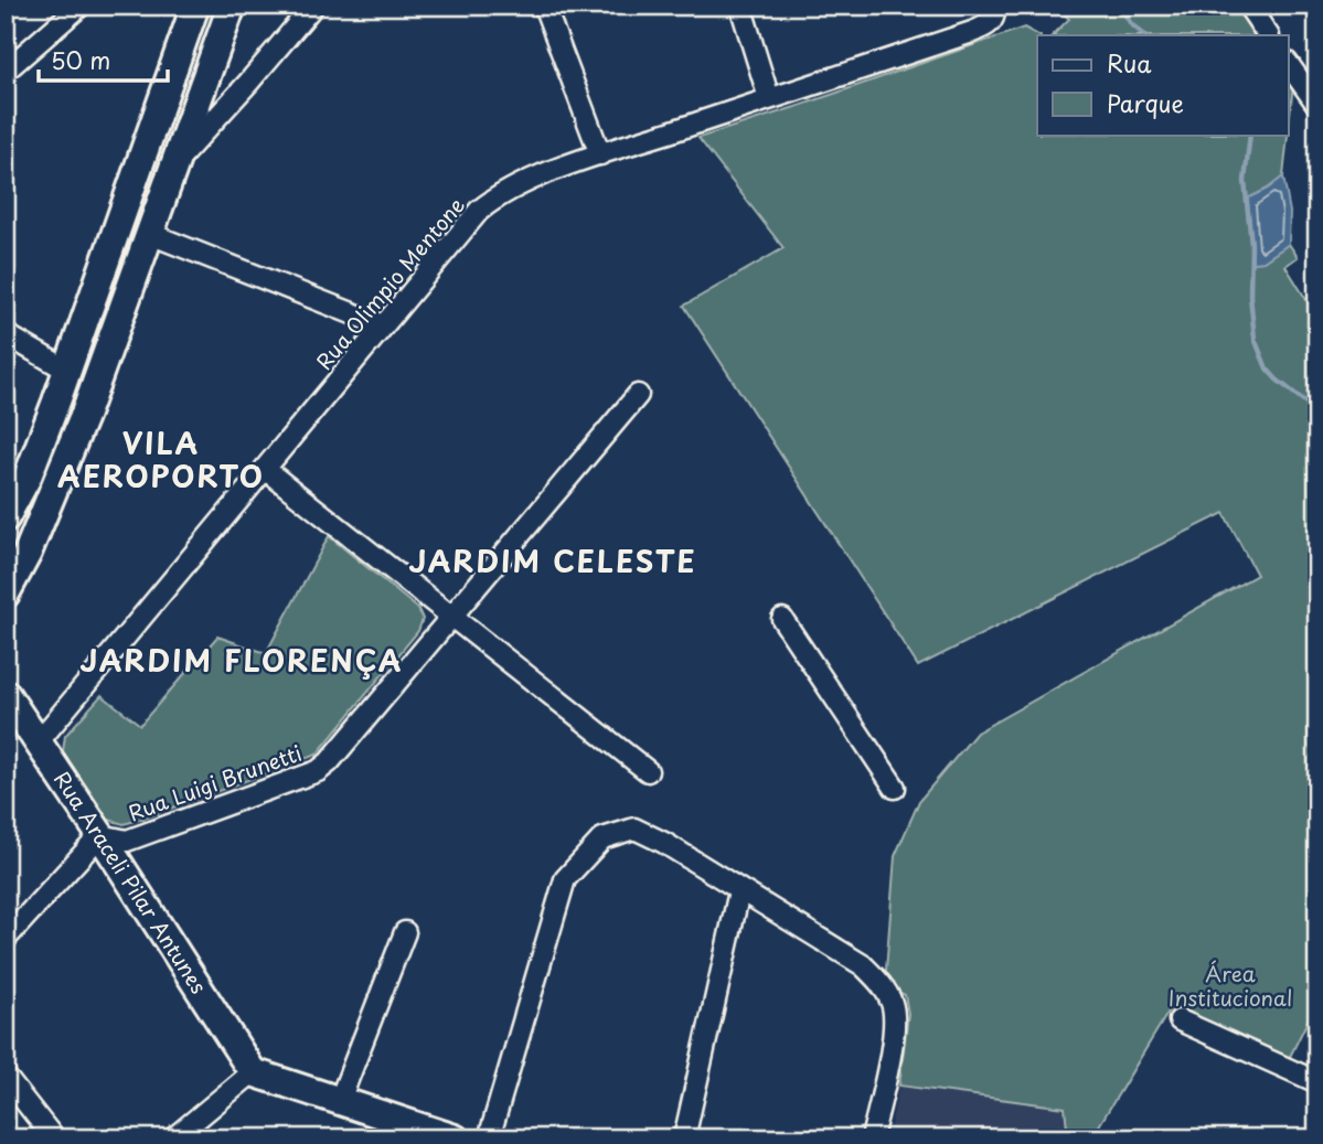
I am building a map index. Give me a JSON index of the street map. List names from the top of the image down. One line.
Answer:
{"streets":{"main road":["Rua Araceli Pilar Antunes"],"street":["Rua Olimpio Mentone","Rua Luigi Brunetti"]},"crossings":[["Rua Olimpio Mentone","Rua Araceli Pilar Antunes"],["Rua Luigi Brunetti","Rua Araceli Pilar Antunes"]],"districts":["VILA AEROPORTO","JARDIM CELESTE","JARDIM FLORENÇA"],"parks":["Área Institucional"],"legend":["Rua","Parque"],"scale_bar":"50 m"}
